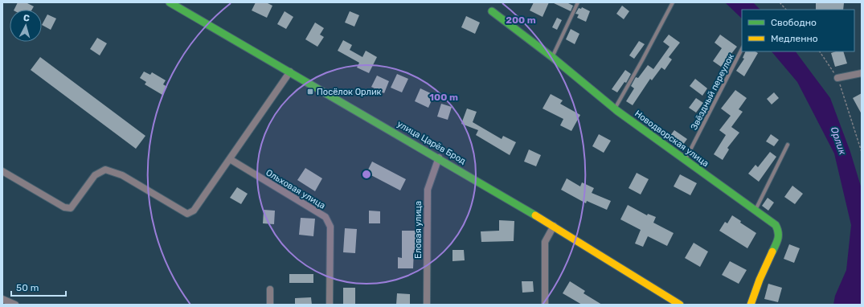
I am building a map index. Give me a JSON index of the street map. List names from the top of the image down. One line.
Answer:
{"streets":{"street":["Новодворская улица","улица Царёв Брод","Ольховая улица","Еловая улица"],"lane":["Звёздный переулок"]},"crossings":[["Звёздный переулок","Новодворская улица"],["улица Царёв Брод","Еловая улица"]],"water":["Орлик"],"places":{"transit":["Посёлок Орлик"]},"legend":["Свободно","Медленно"],"scale_bar":"50 m","north":"top","rings":["200 m","100 m"]}
